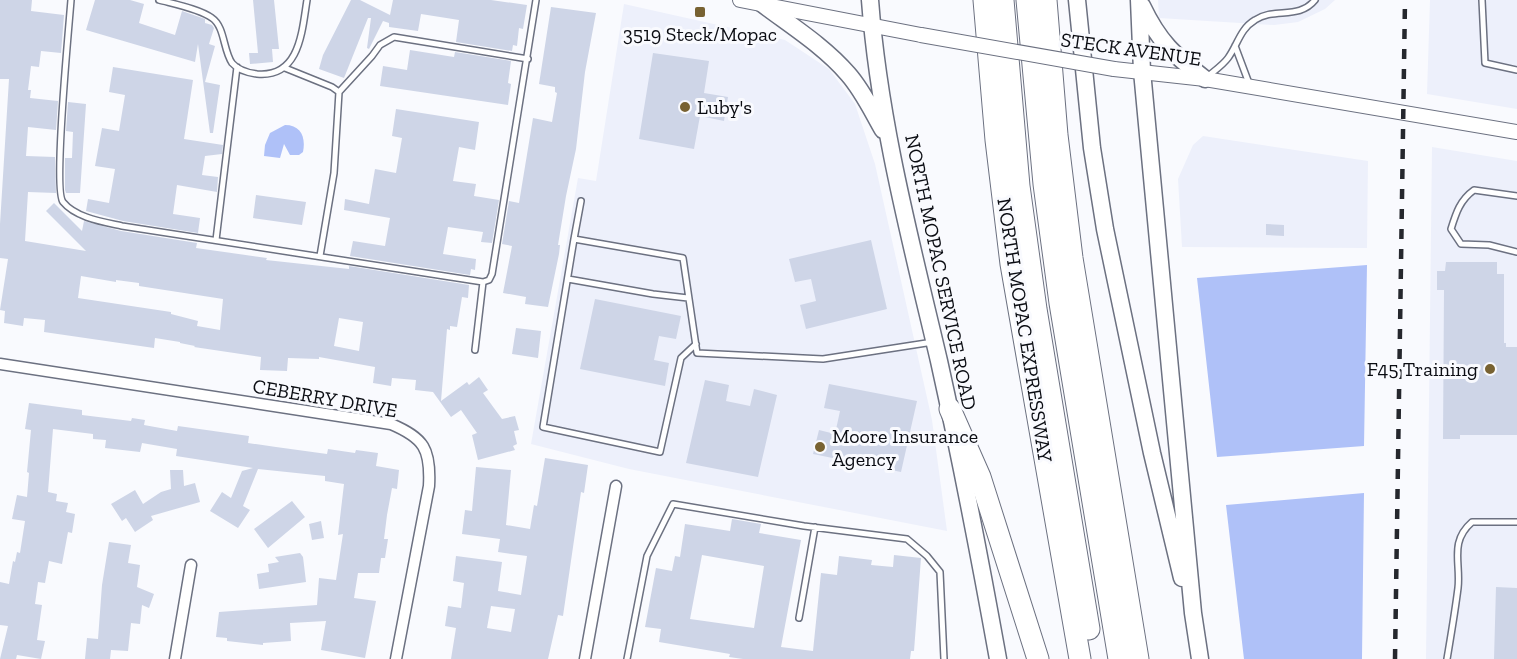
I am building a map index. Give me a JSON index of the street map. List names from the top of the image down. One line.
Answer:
{"streets":{"highway":["NORTH MOPAC EXPRESSWAY"],"main road":["NORTH MOPAC SERVICE ROAD"],"street":["STECK AVENUE","CEBERRY DRIVE"]},"crossings":[["STECK AVENUE","NORTH MOPAC SERVICE ROAD"]],"places":{"transit":["3519 Steck/Mopac"],"other":["Luby's","F45 Training","Moore Insurance Agency"]}}
